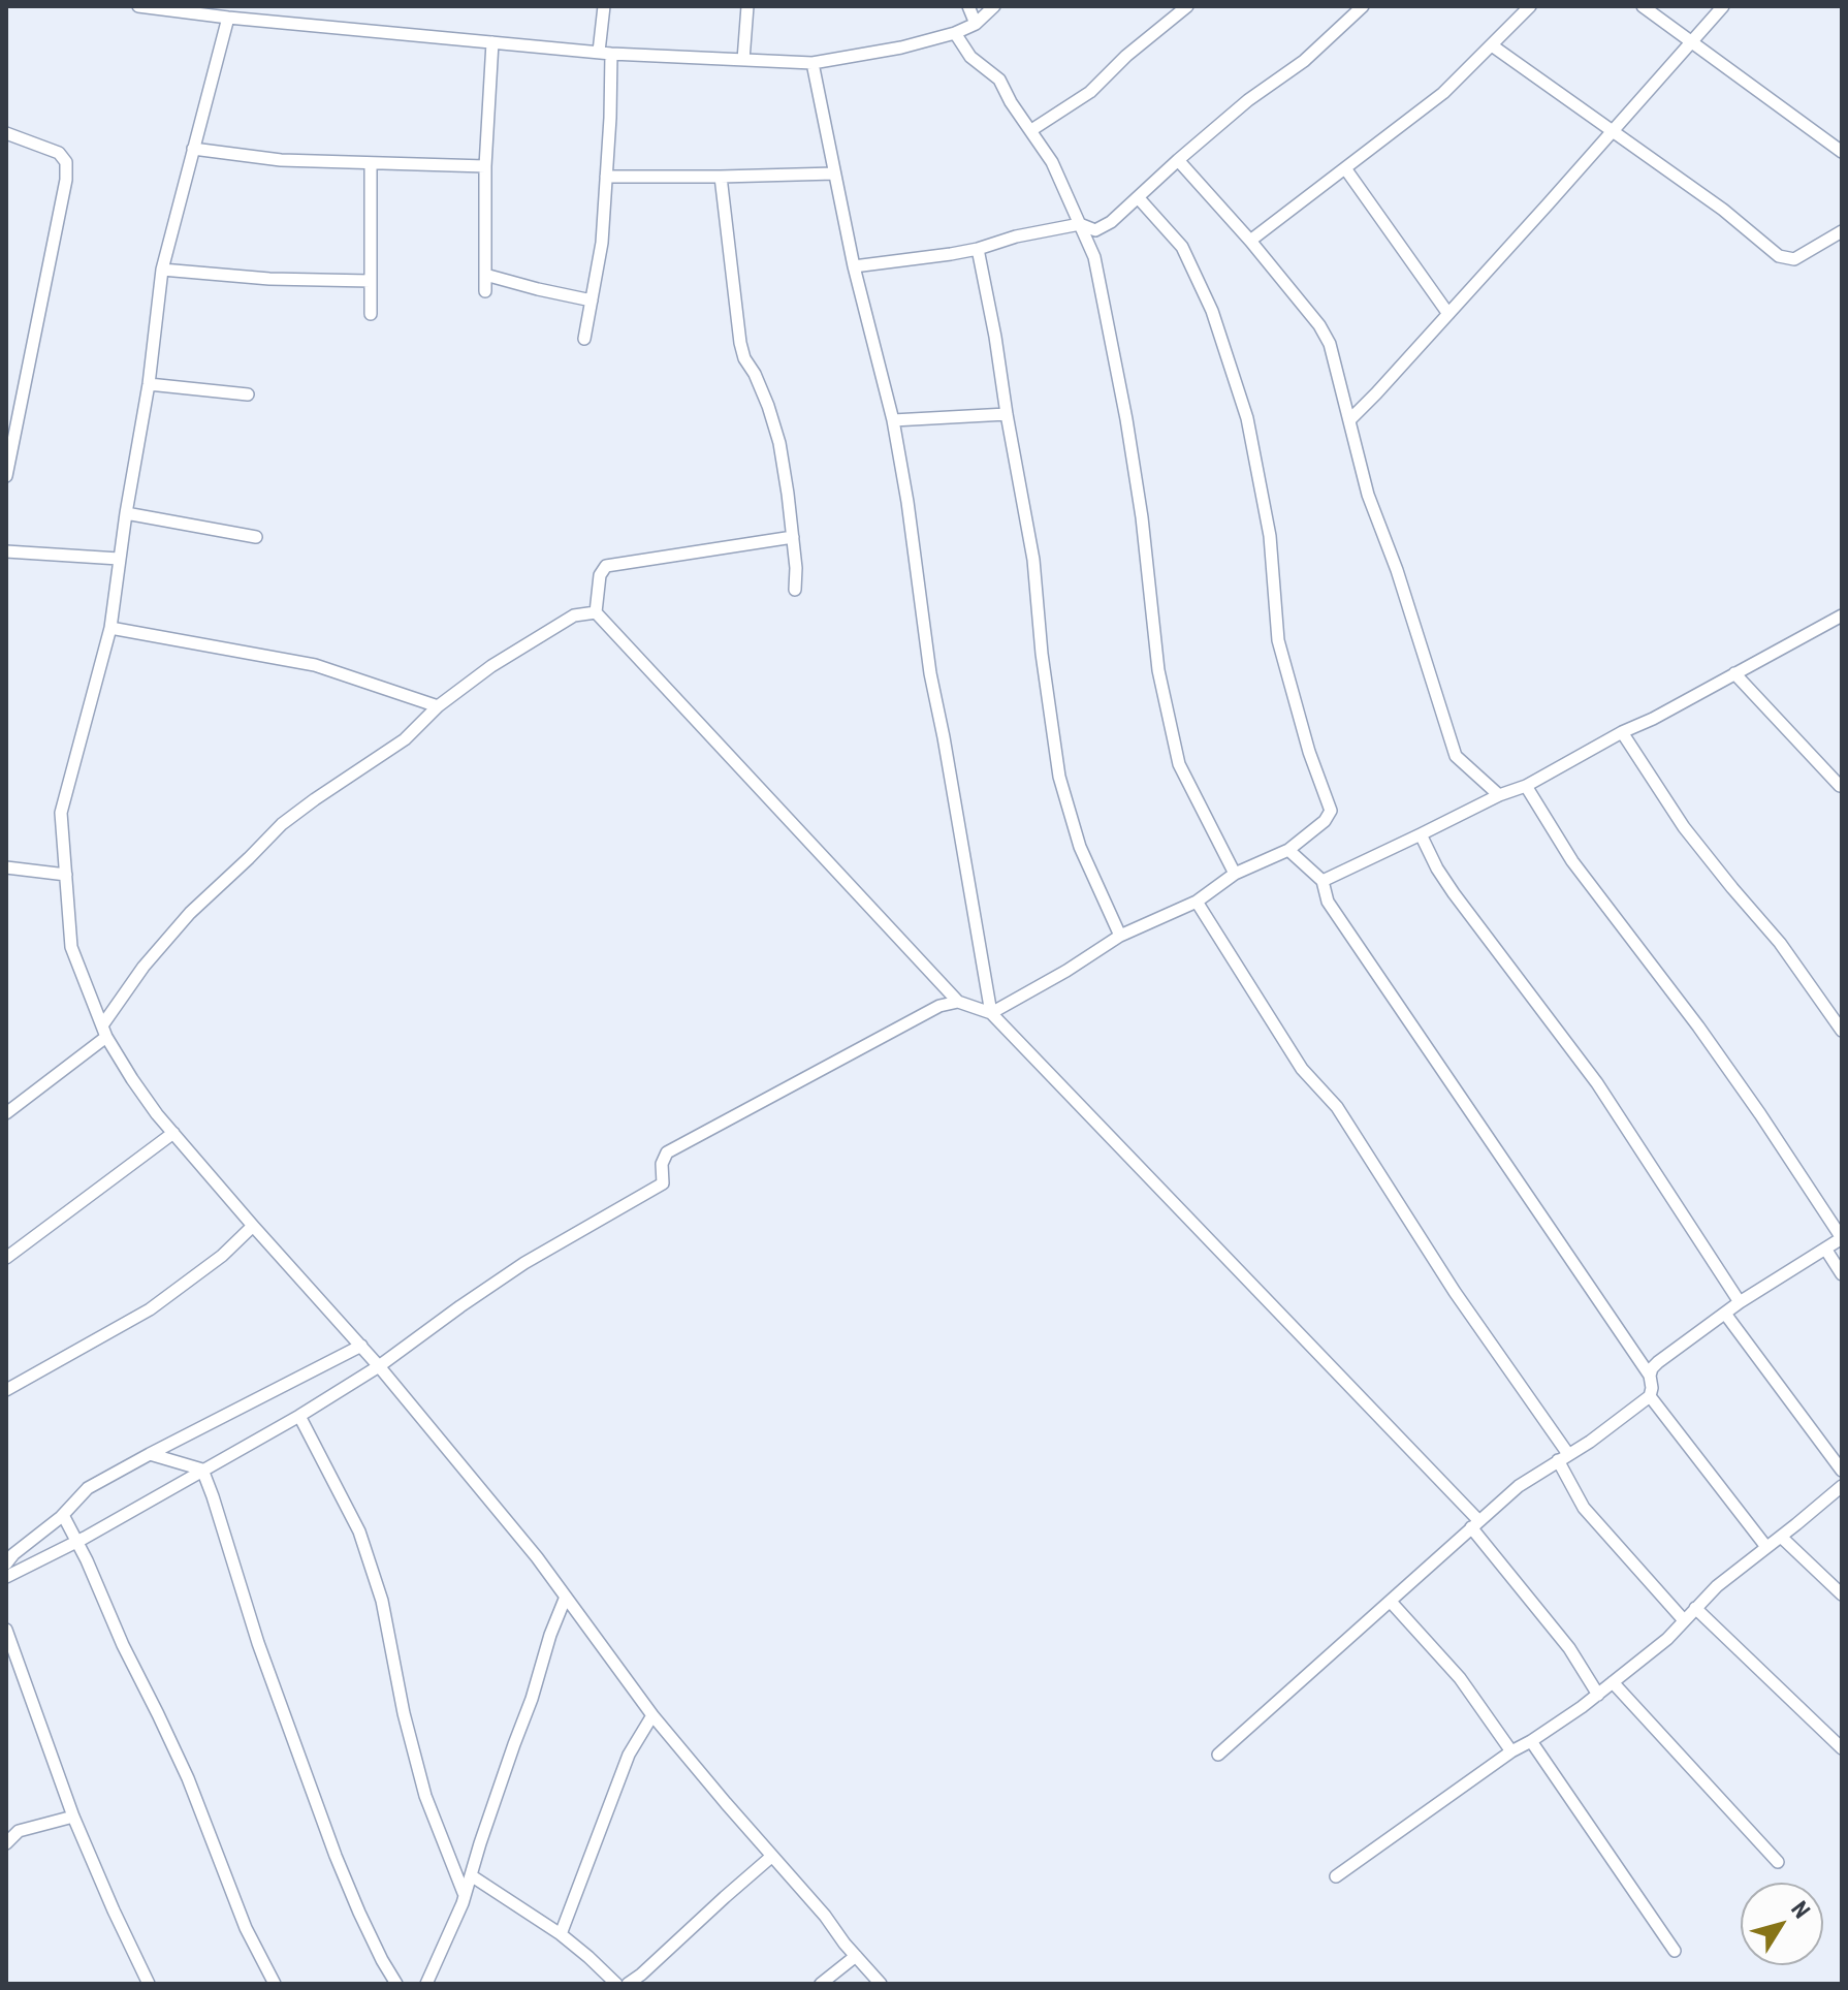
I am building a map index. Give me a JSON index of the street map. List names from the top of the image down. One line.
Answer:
{"north":"top right"}
